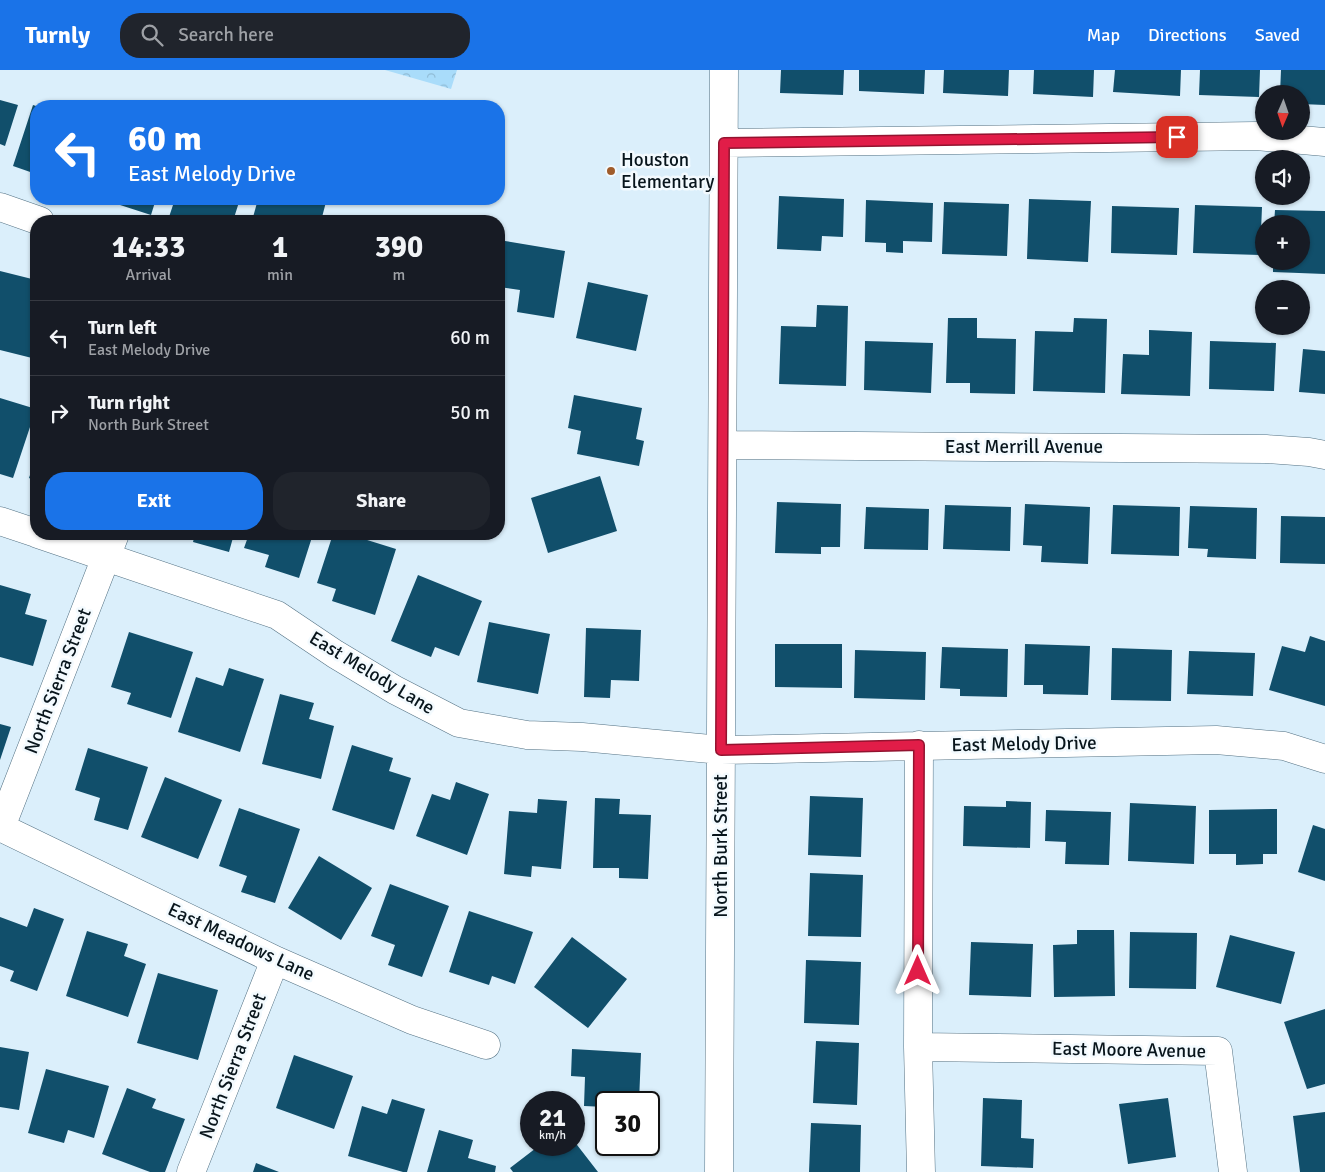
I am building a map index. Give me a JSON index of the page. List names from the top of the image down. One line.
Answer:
{"streets":{"street":["East Merrill Avenue","East Melody Lane","North Sierra Street","East Melody Drive","North Burk Street","East Meadows Lane","East Moore Avenue"]},"crossings":[["East Merrill Avenue","North Burk Street"],["East Melody Lane","North Sierra Street"],["East Melody Lane","East Melody Drive"],["East Melody Lane","North Burk Street"],["North Sierra Street","East Meadows Lane"],["East Melody Drive","North Burk Street"]],"places":["Houston Elementary"],"north":"bottom","page":{"header":"Turnly","search":"Search here","nav":["Map","Directions","Saved"],"map_buttons":["+","−"],"turn":["60 m","East Melody Drive"],"eta":["14:33","Arrival","1","min","390","m"],"list":[{"name":"Turn left","note":"East Melody Drive","value":"60 m"},{"name":"Turn right","note":"North Burk Street","value":"50 m"}],"buttons":["Exit","Share"],"speed":"21 km/h","limit":"30"}}
